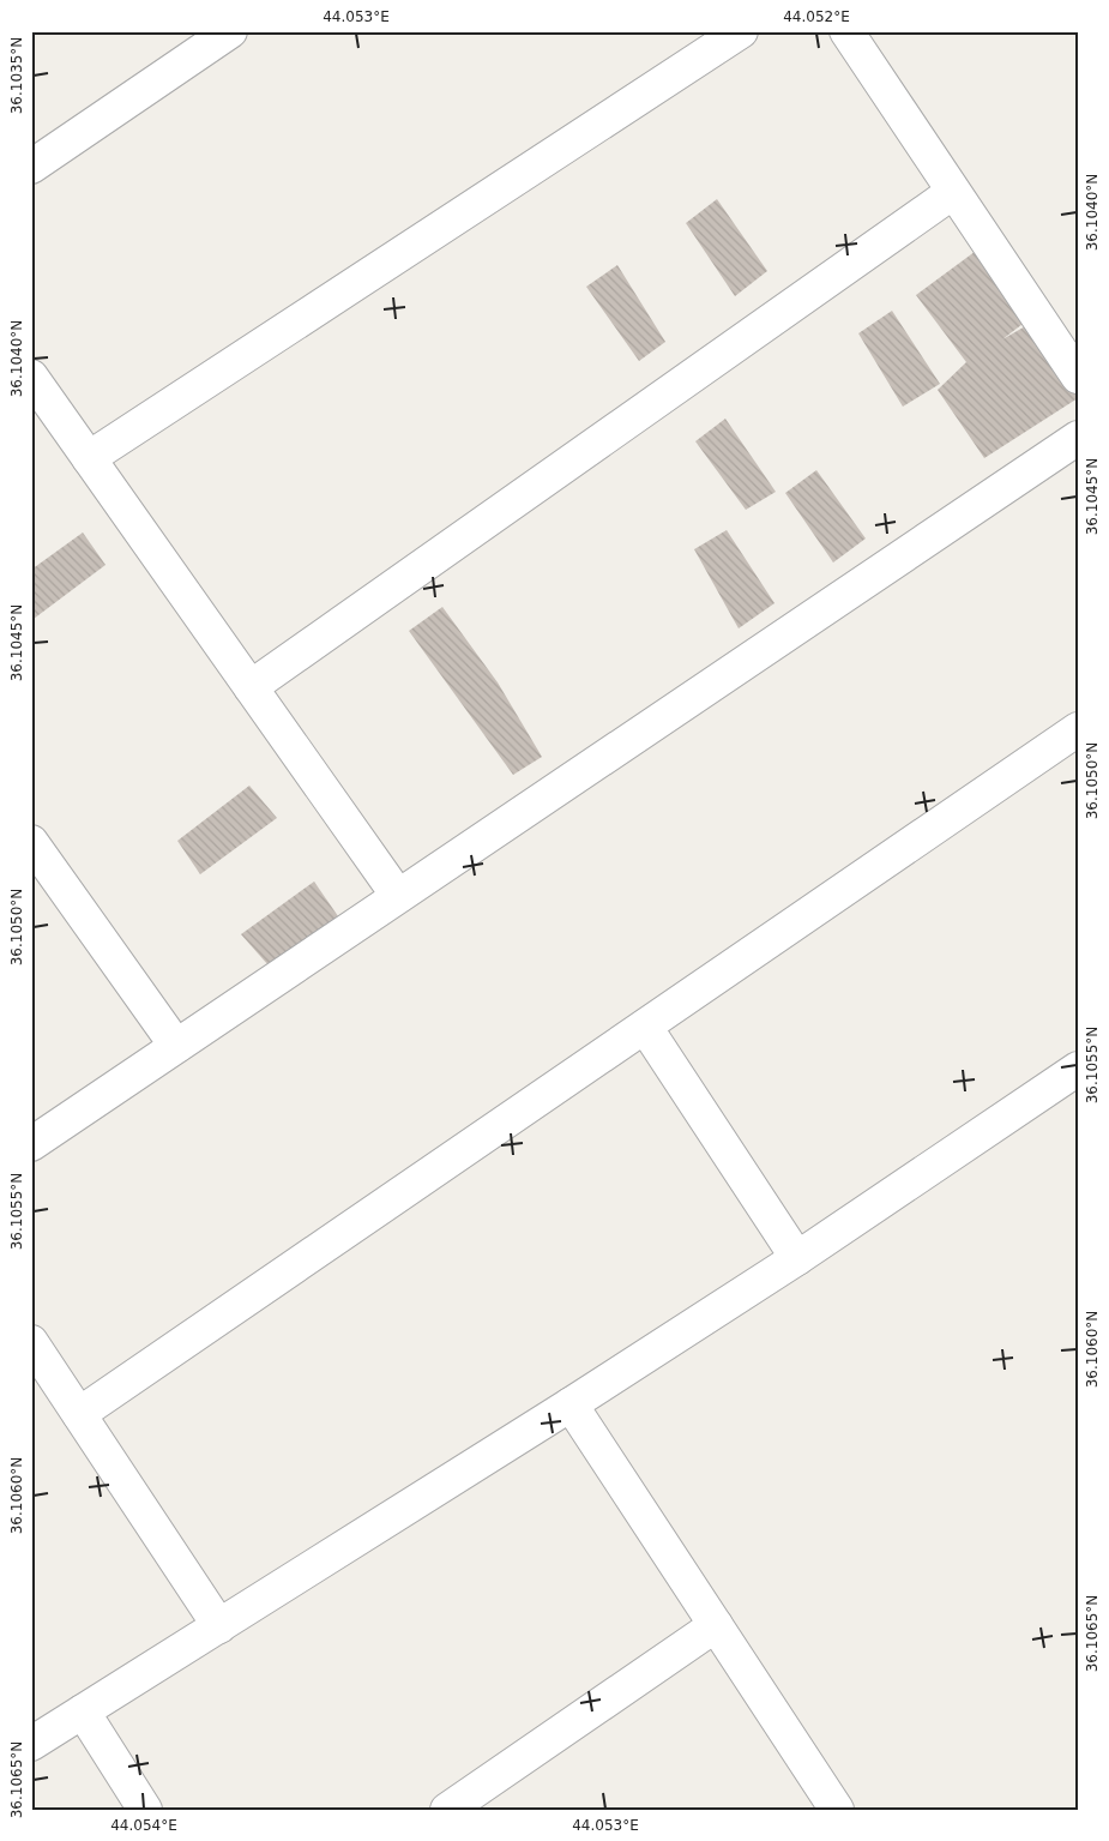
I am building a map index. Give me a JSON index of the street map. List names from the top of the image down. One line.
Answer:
{"coordinates":["44.053°E","44.052°E","36.1035°N","36.1040°N","36.1045°N","36.1050°N","36.1055°N","36.1060°N","36.1065°N","44.054°E"]}
